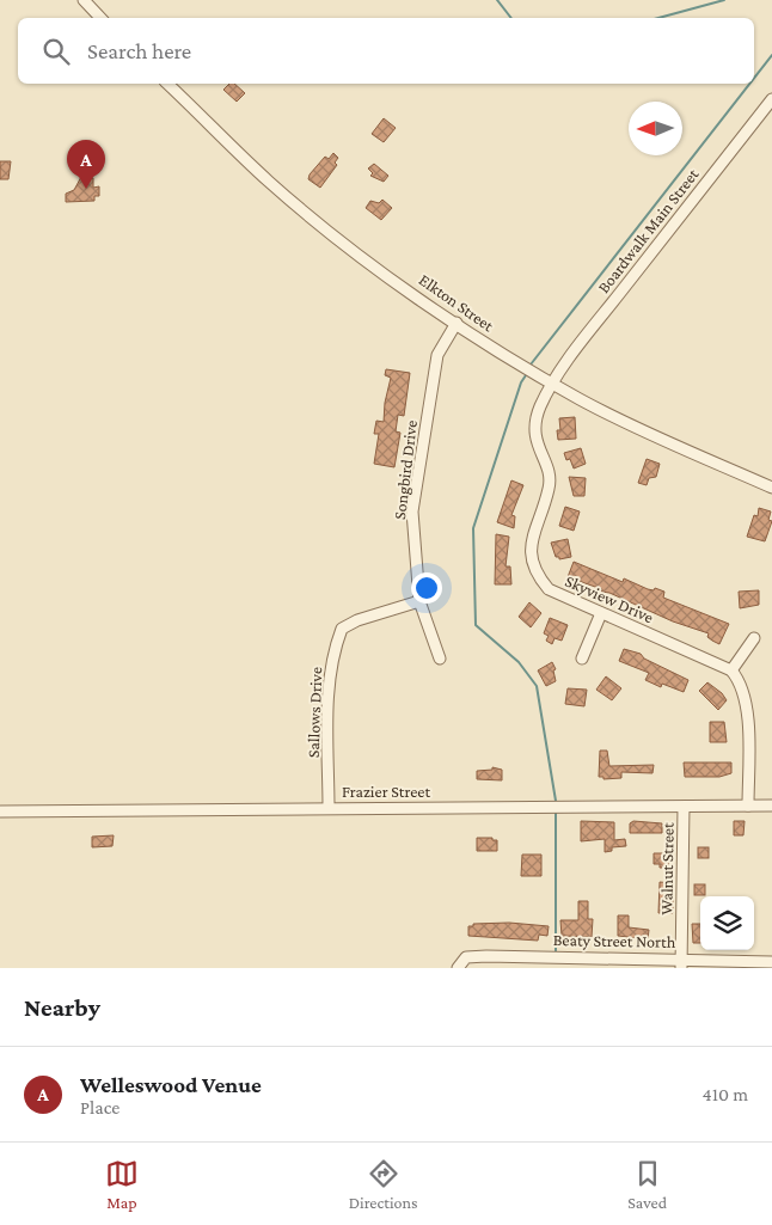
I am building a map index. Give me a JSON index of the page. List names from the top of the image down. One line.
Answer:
{"streets":{"street":["Boardwalk Main Street","Elkton Street","Songbird Drive","Skyview Drive","Sallows Drive","Frazier Street","Walnut Street","Beaty Street North"]},"crossings":[["Boardwalk Main Street","Elkton Street"],["Boardwalk Main Street","Skyview Drive"],["Elkton Street","Songbird Drive"],["Elkton Street","Skyview Drive"],["Songbird Drive","Sallows Drive"],["Sallows Drive","Frazier Street"],["Frazier Street","Walnut Street"],["Walnut Street","Beaty Street North"]],"north":"left","page":{"search":"Search here","pins":"A","heading":"Nearby","list":[{"mark":"A","name":"Welleswood Venue","note":"Place","value":"410 m"}],"nav":["Map","Directions","Saved"]}}
